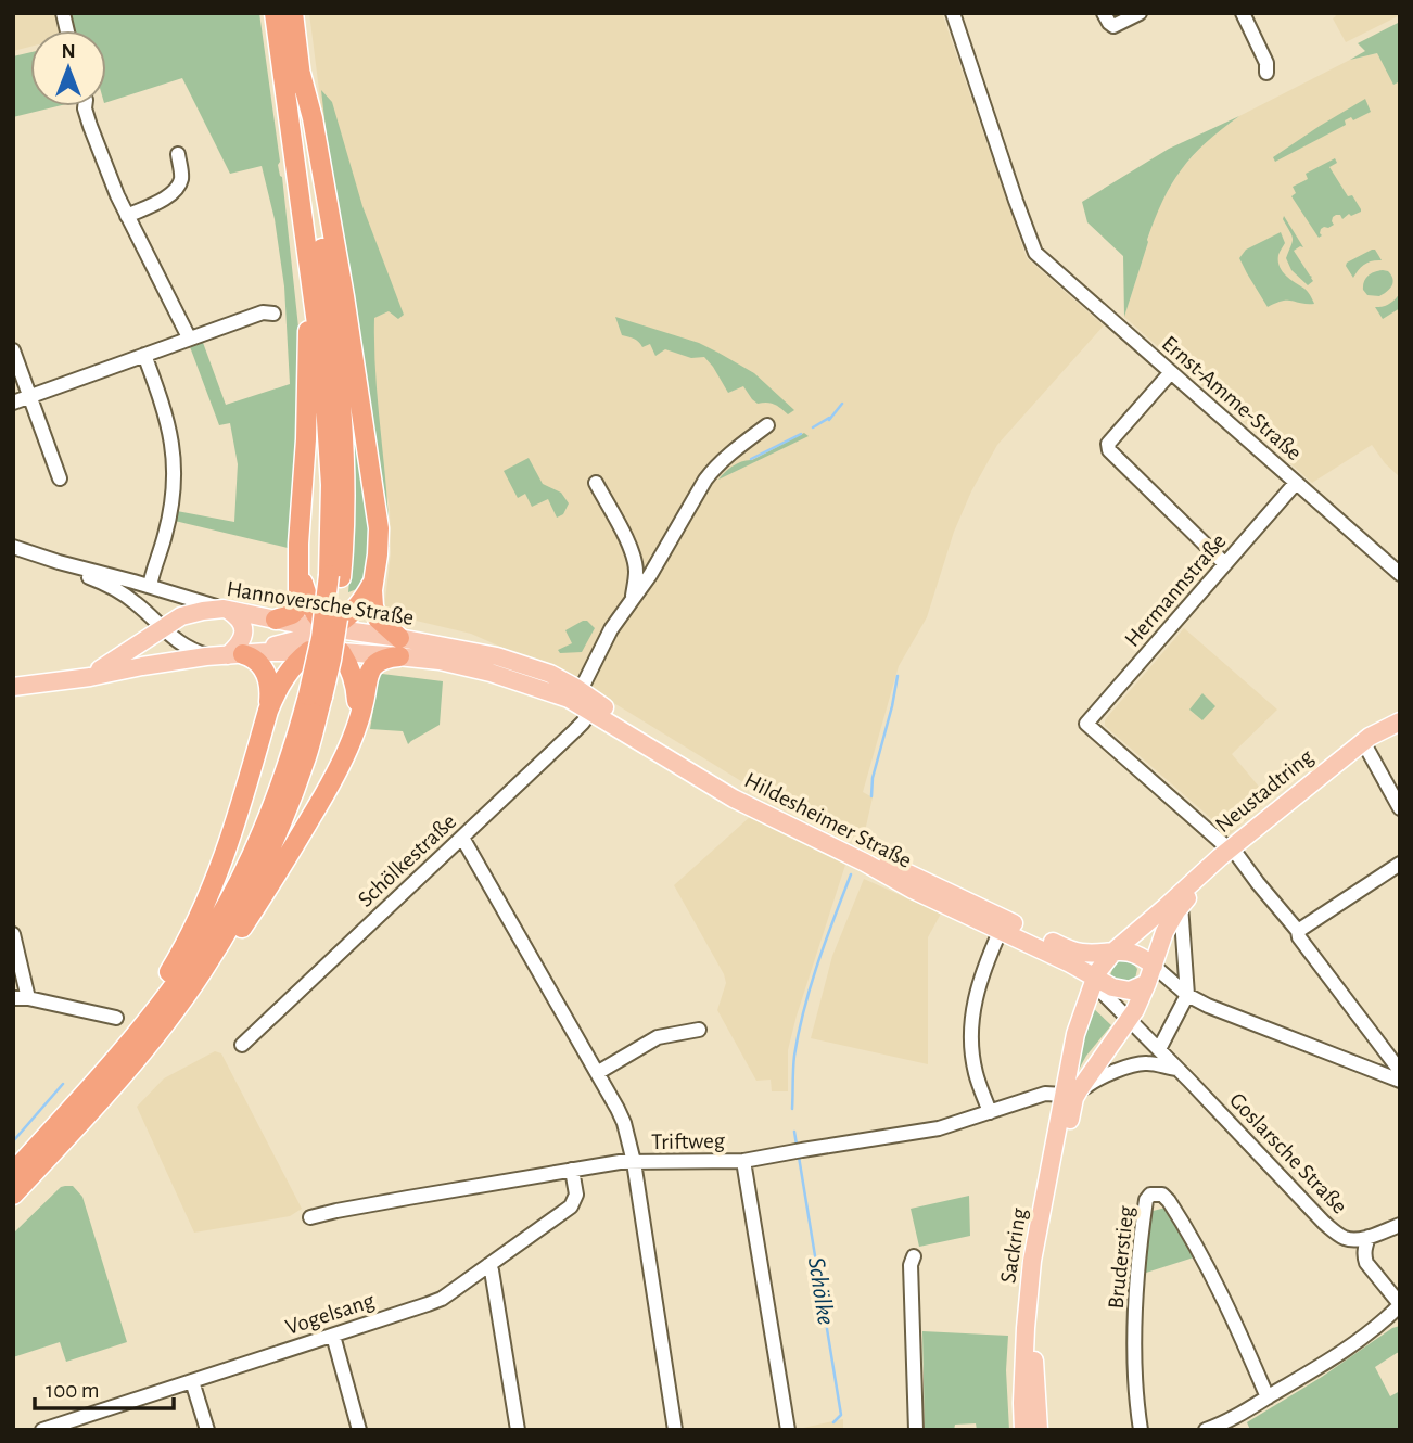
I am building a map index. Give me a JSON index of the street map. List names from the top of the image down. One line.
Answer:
{"streets":{"main road":["Hannoversche Straße","Neustadtring","Hildesheimer Straße","Sackring"],"street":["Ernst-Amme-Straße","Hermannstraße","Schölkestraße","Triftweg","Goslarsche Straße","Bruderstieg","Vogelsang"]},"crossings":[["Ernst-Amme-Straße","Hermannstraße"],["Hermannstraße","Neustadtring"],["Hannoversche Straße","Hildesheimer Straße"],["Neustadtring","Goslarsche Straße"],["Neustadtring","Sackring"],["Hildesheimer Straße","Schölkestraße"],["Triftweg","Sackring"],["Triftweg","Vogelsang"],["Goslarsche Straße","Sackring"]],"water":["Schölke"],"scale_bar":"100 m","north":"top"}
